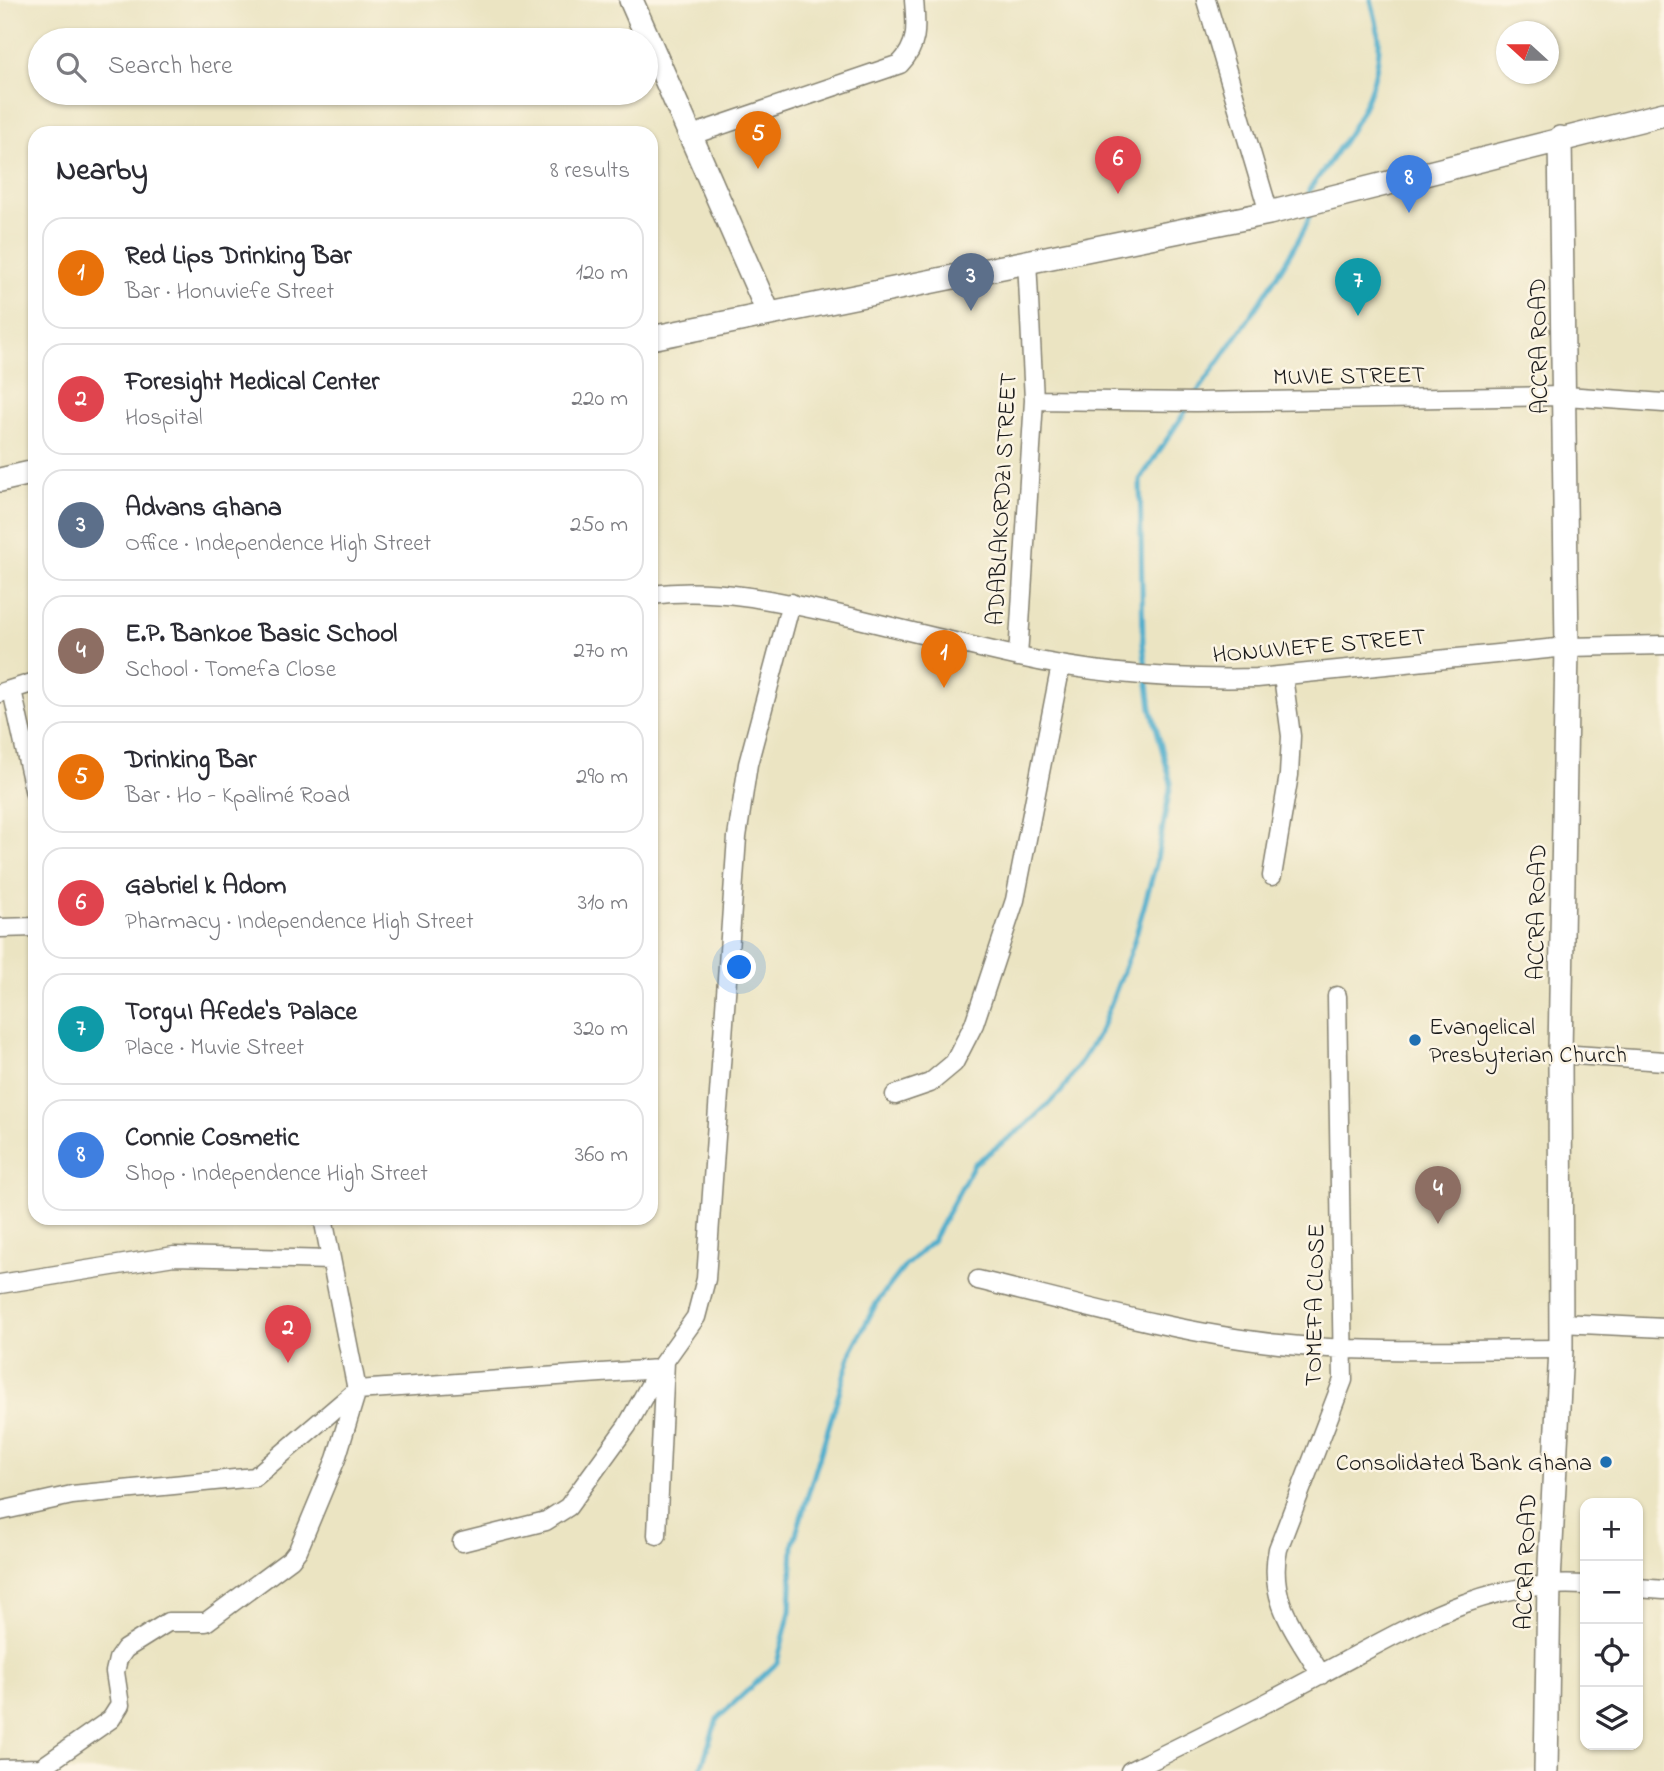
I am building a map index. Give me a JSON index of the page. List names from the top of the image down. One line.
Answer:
{"streets":{"main road":["ACCRA ROAD"],"street":["MUVIE STREET","ADABLAKORDZI STREET","HONUVIEFE STREET","TOMEFA CLOSE"]},"crossings":[["ACCRA ROAD","MUVIE STREET"],["ACCRA ROAD","HONUVIEFE STREET"],["MUVIE STREET","ADABLAKORDZI STREET"],["ADABLAKORDZI STREET","HONUVIEFE STREET"]],"places":["Evangelical Presbyterian Church","Consolidated Bank Ghana"],"north":"left","page":{"search":"Search here","pins":["5","6","8","3","7","1","4","2"],"heading":["Nearby","8 results"],"list":[{"mark":"1","name":"Red Lips Drinking Bar","note":"Bar · Honuviefe Street","value":"120 m"},{"mark":"2","name":"Foresight Medical Center","note":"Hospital","value":"220 m"},{"mark":"3","name":"Advans Ghana","note":"Office · Independence High Street","value":"250 m"},{"mark":"4","name":"E.P. Bankoe Basic School","note":"School · Tomefa Close","value":"270 m"},{"mark":"5","name":"Drinking Bar","note":"Bar · Ho - Kpalimé Road","value":"290 m"},{"mark":"6","name":"Gabriel k Adom","note":"Pharmacy · Independence High Street","value":"310 m"},{"mark":"7","name":"TorguI Afede's Palace","note":"Place · Muvie Street","value":"320 m"},{"mark":"8","name":"Connie Cosmetic","note":"Shop · Independence High Street","value":"360 m"}],"map_buttons":["+","−"]}}
